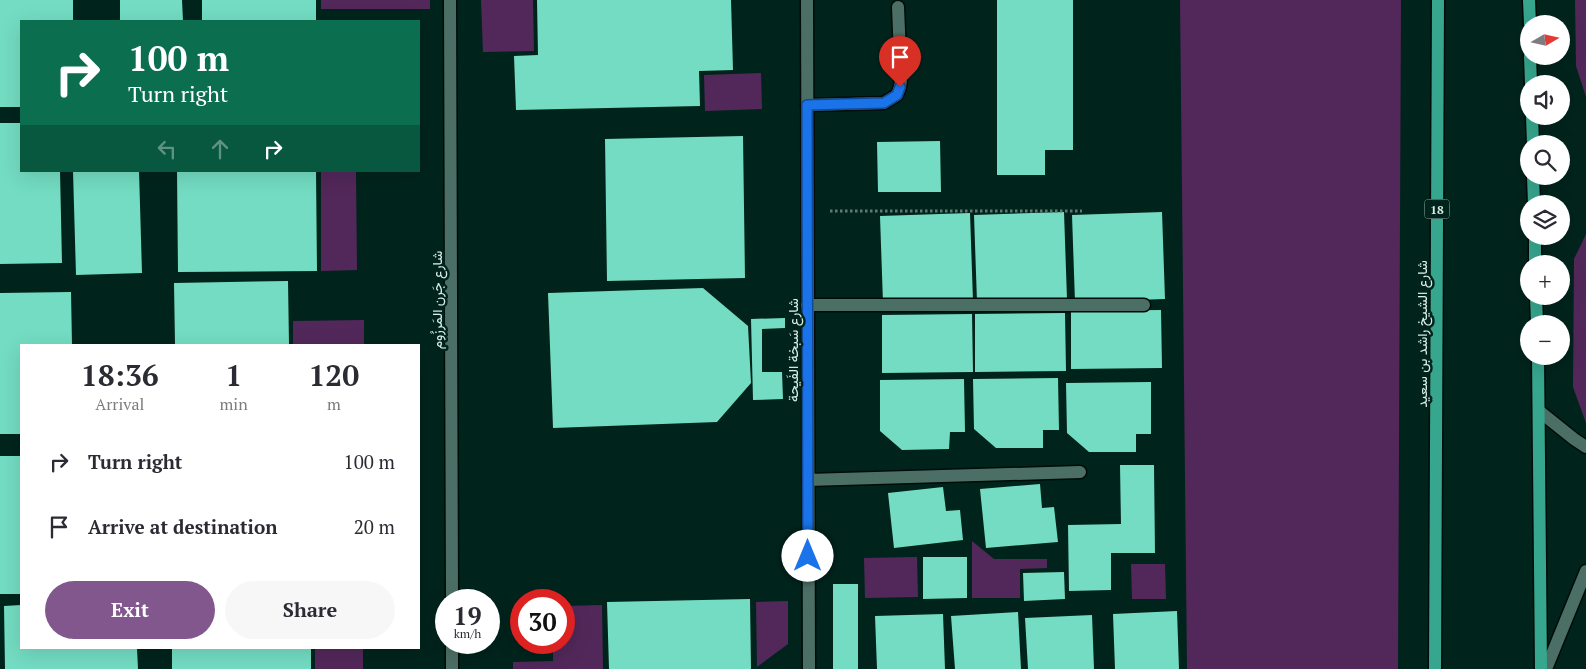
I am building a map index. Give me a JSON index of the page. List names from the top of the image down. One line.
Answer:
{"streets":{"main road":["18","شارع الشيخ راشد بن سعيد"],"street":["شارع جَرن المَرزُوم","شارع سَبخة الفَيحة"]},"north":"right","page":{"map_buttons":["+","−"],"turn":["100 m","Turn right"],"eta":["18:36","Arrival","1","min","120","m"],"list":[{"name":"Turn right","value":"100 m"},{"name":"Arrive at destination","value":"20 m"}],"buttons":["Exit","Share"],"speed":"19 km/h","limit":"30"}}
